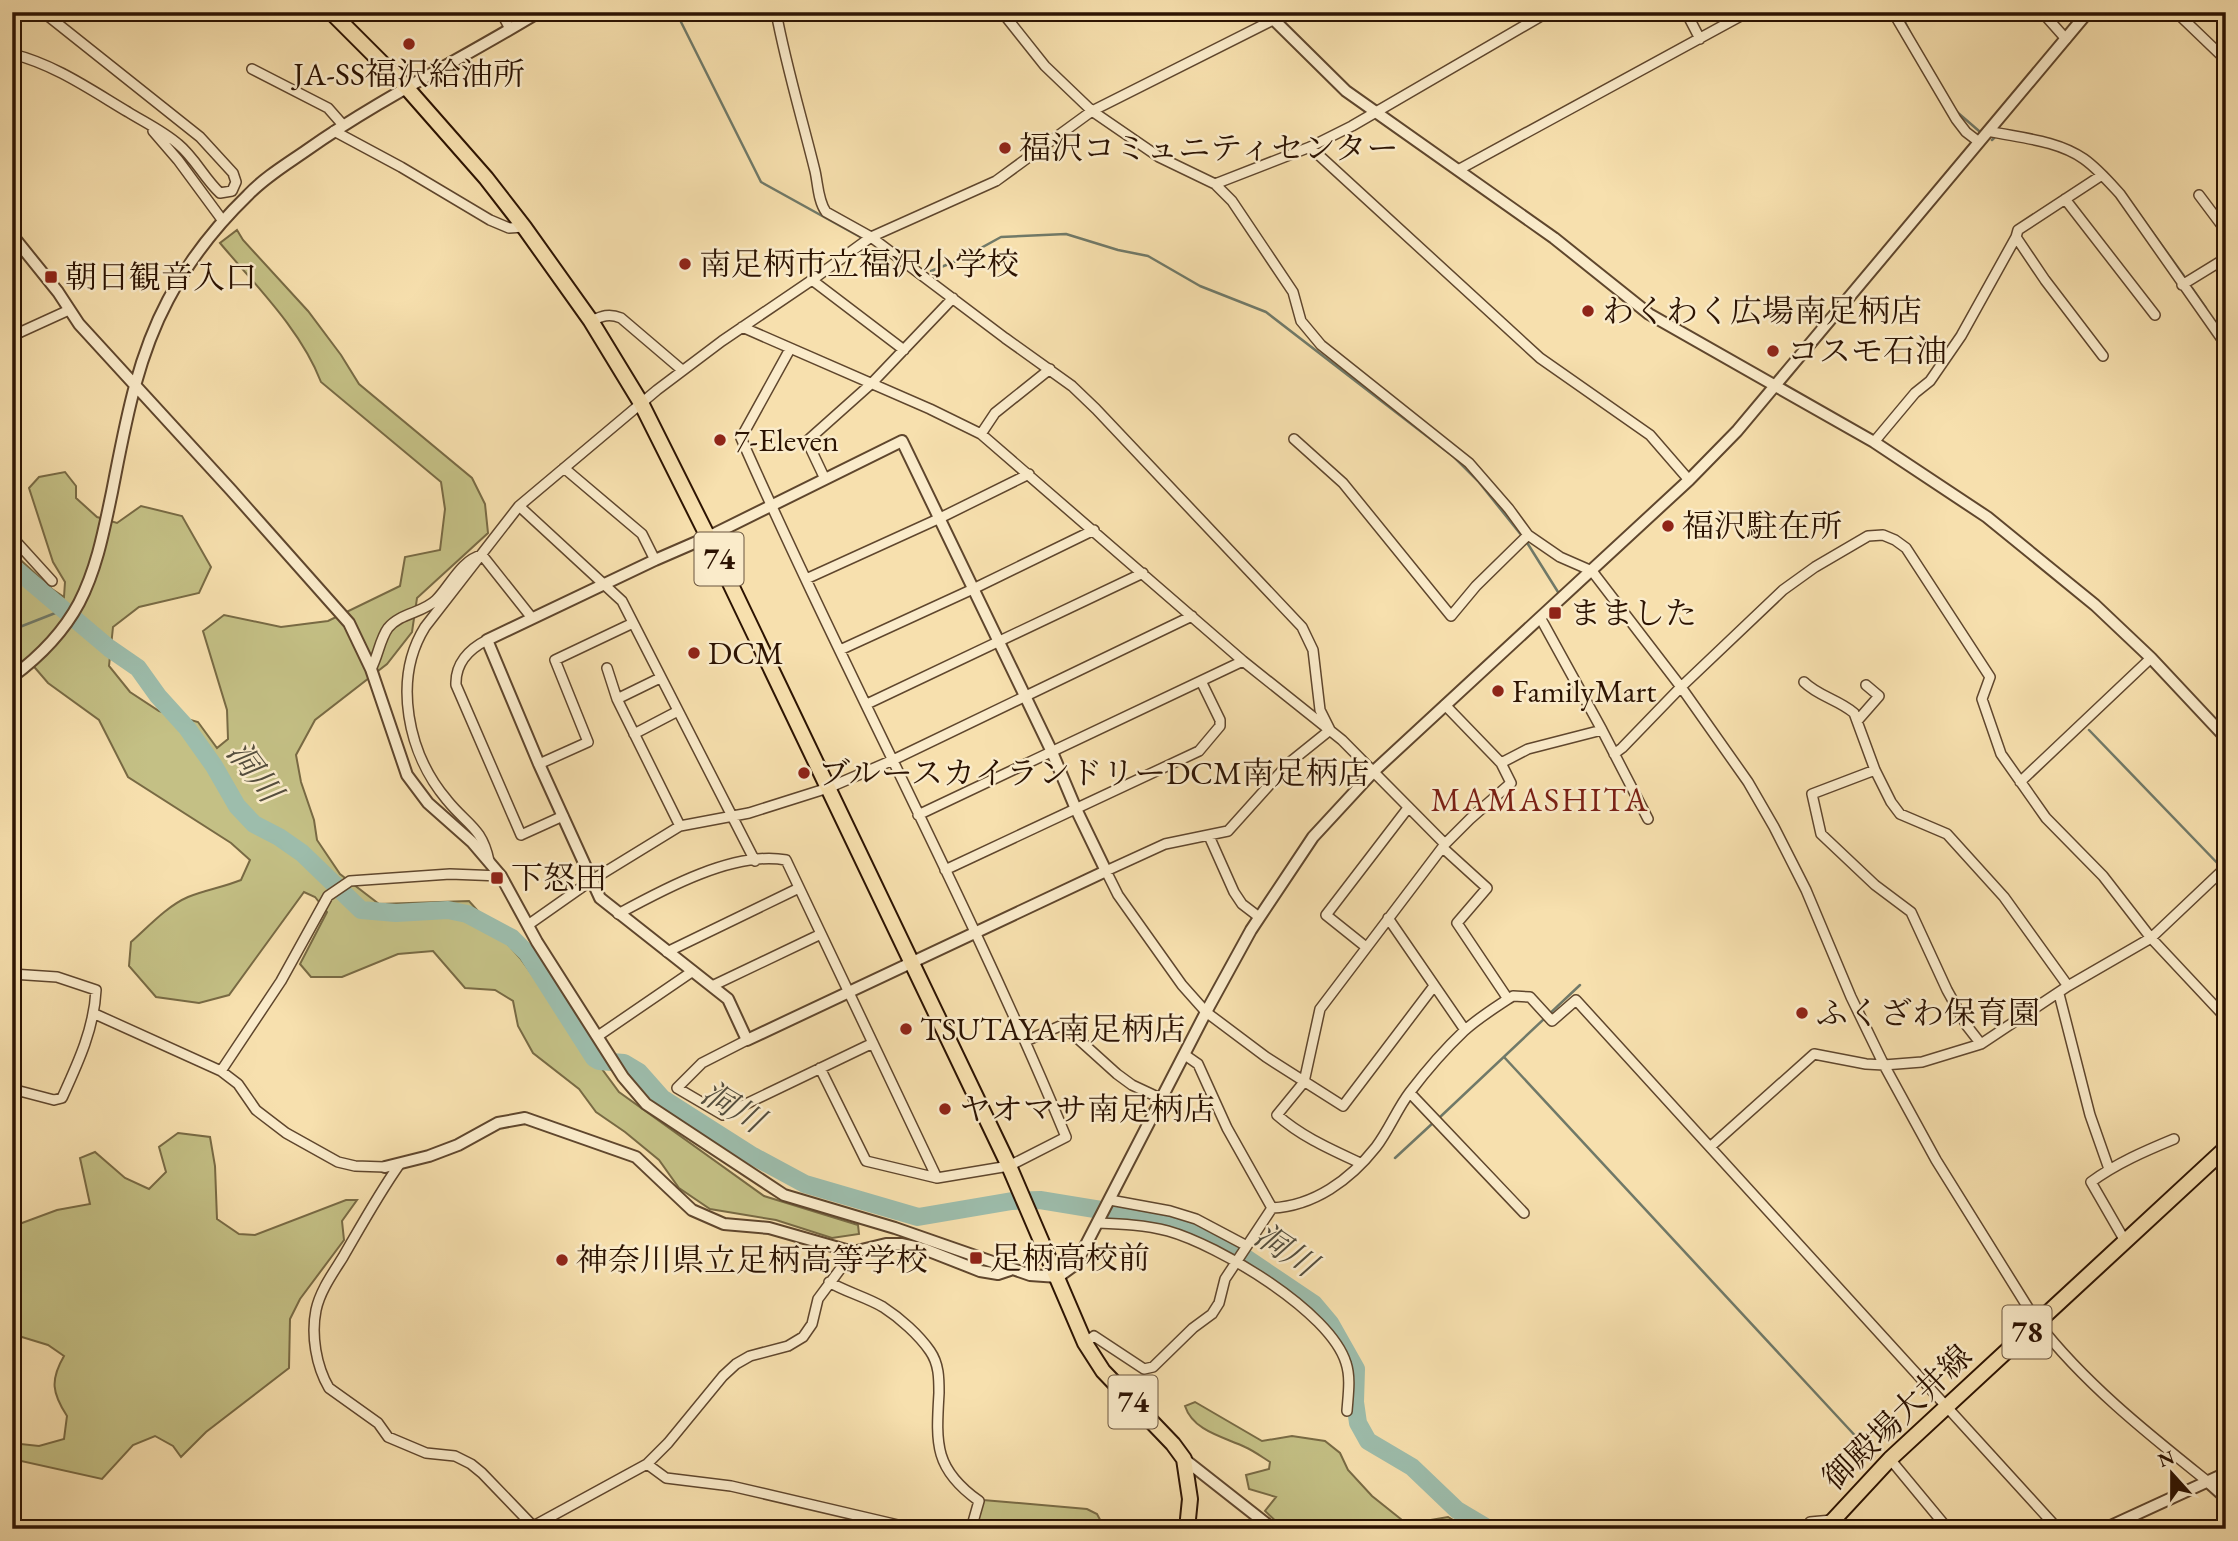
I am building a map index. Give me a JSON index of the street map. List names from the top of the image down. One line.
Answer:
{"streets":{"main road":["74","78","御殿場大井線"]},"districts":["MAMASHITA"],"water":["洞川"],"places":{"other":["JA-SS福沢給油所","福沢コミュニティセンター","南足柄市立福沢小学校","わくわく広場南足柄店","コスモ石油","7-Eleven","福沢駐在所","DCM","FamilyMart","ブルースカイランドリーDCM南足柄店","ふくざわ保育園","TSUTAYA南足柄店","ヤオマサ南足柄店","神奈川県立足柄高等学校"],"transit":["朝日観音入口","まました","下怒田","足柄高校前"]},"north":"top"}
